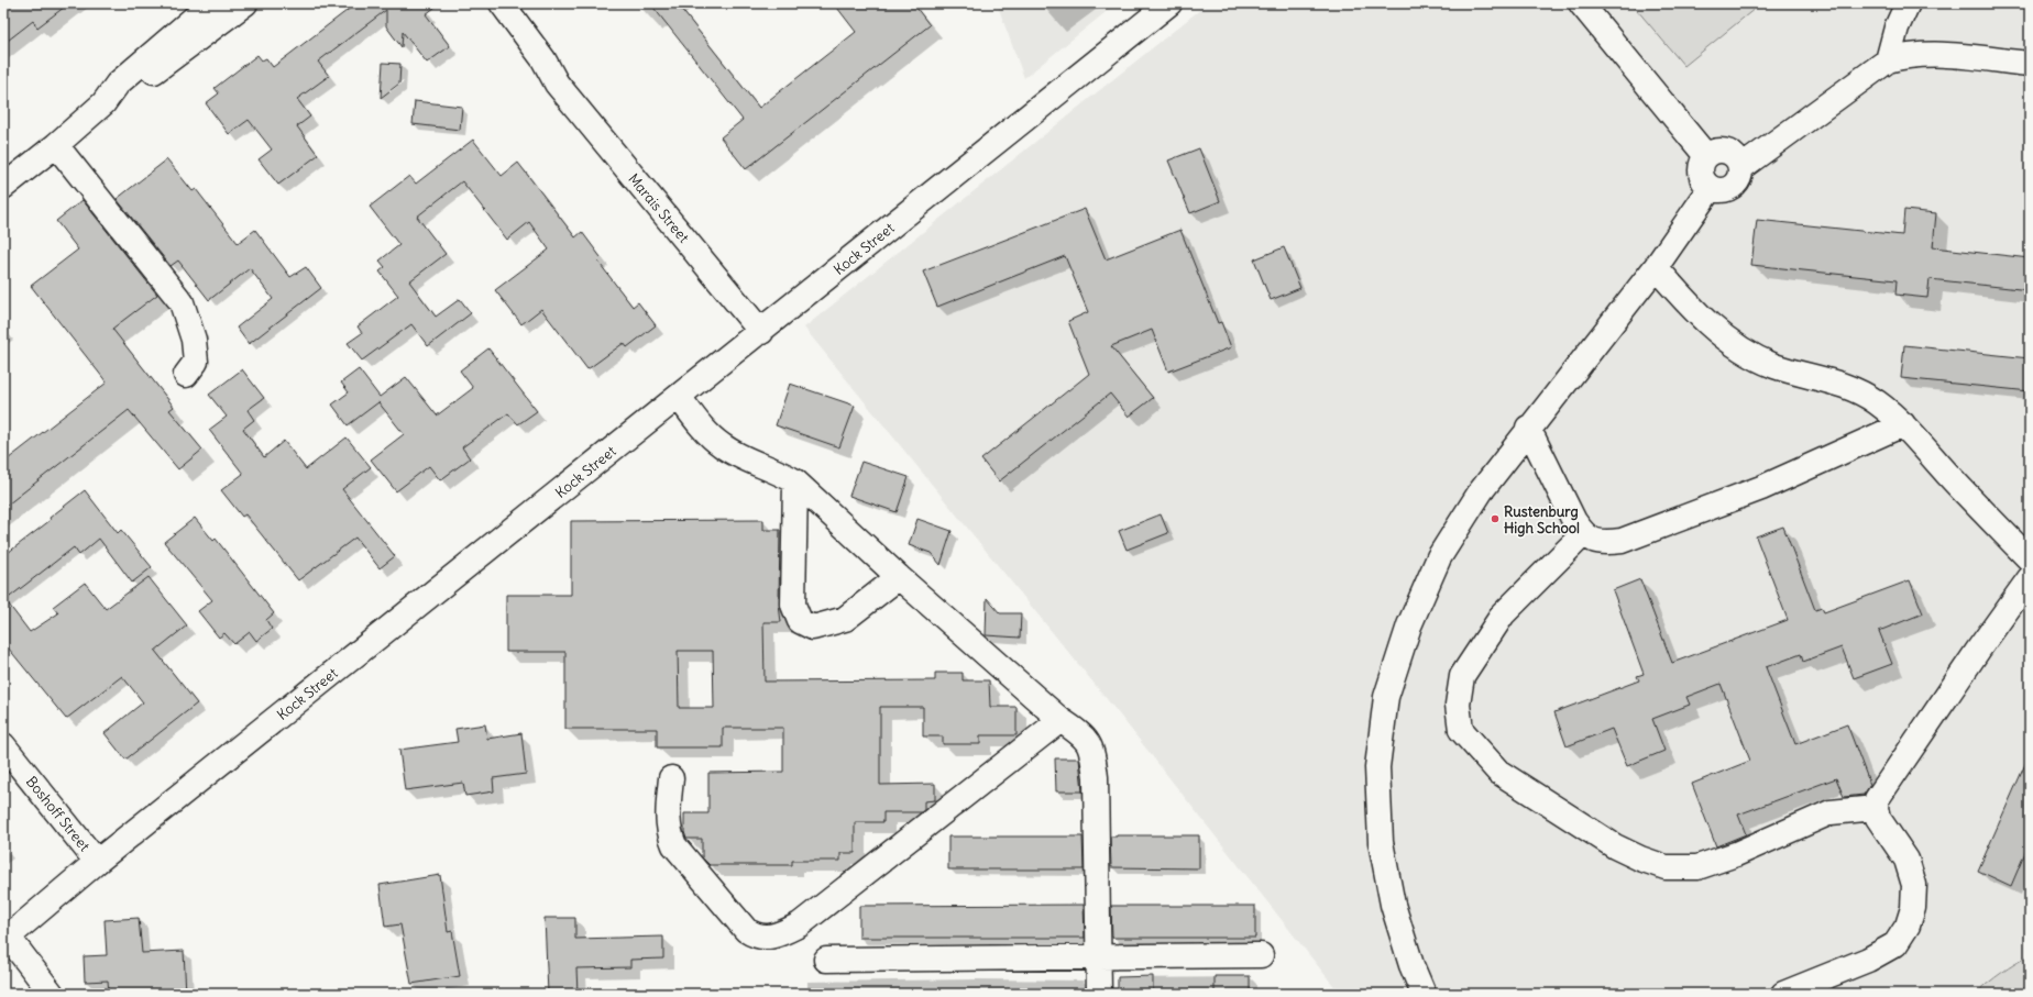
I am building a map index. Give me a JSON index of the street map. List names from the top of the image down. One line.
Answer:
{"streets":{"street":["Marais Street","Kock Street","Boshoff Street"]},"crossings":[["Marais Street","Kock Street"],["Kock Street","Boshoff Street"]],"places":["Rustenburg High School"]}
